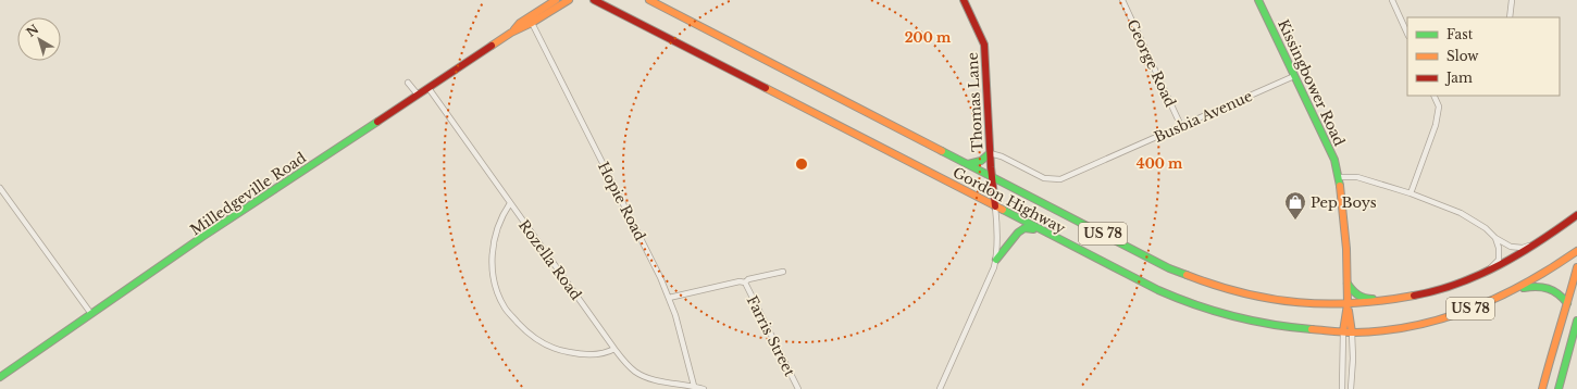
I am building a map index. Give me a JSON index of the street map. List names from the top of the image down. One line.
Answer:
{"streets":{"main road":["Kissingbower Road","Thomas Lane","Milledgeville Road","Gordon Highway","US 78"],"street":["George Road","Busbia Avenue","Hopie Road","Rozella Road","Farris Street"]},"crossings":[["George Road","Busbia Avenue"],["Kissingbower Road","Busbia Avenue"],["Kissingbower Road","Gordon Highway"],["Thomas Lane","Busbia Avenue"],["Thomas Lane","Gordon Highway"],["Milledgeville Road","Hopie Road"],["Milledgeville Road","Rozella Road"],["Hopie Road","Rozella Road"],["Hopie Road","Farris Street"]],"places":{"shop":["Pep Boys"]},"legend":["Fast","Slow","Jam"],"north":"top left","rings":["200 m","400 m"]}
